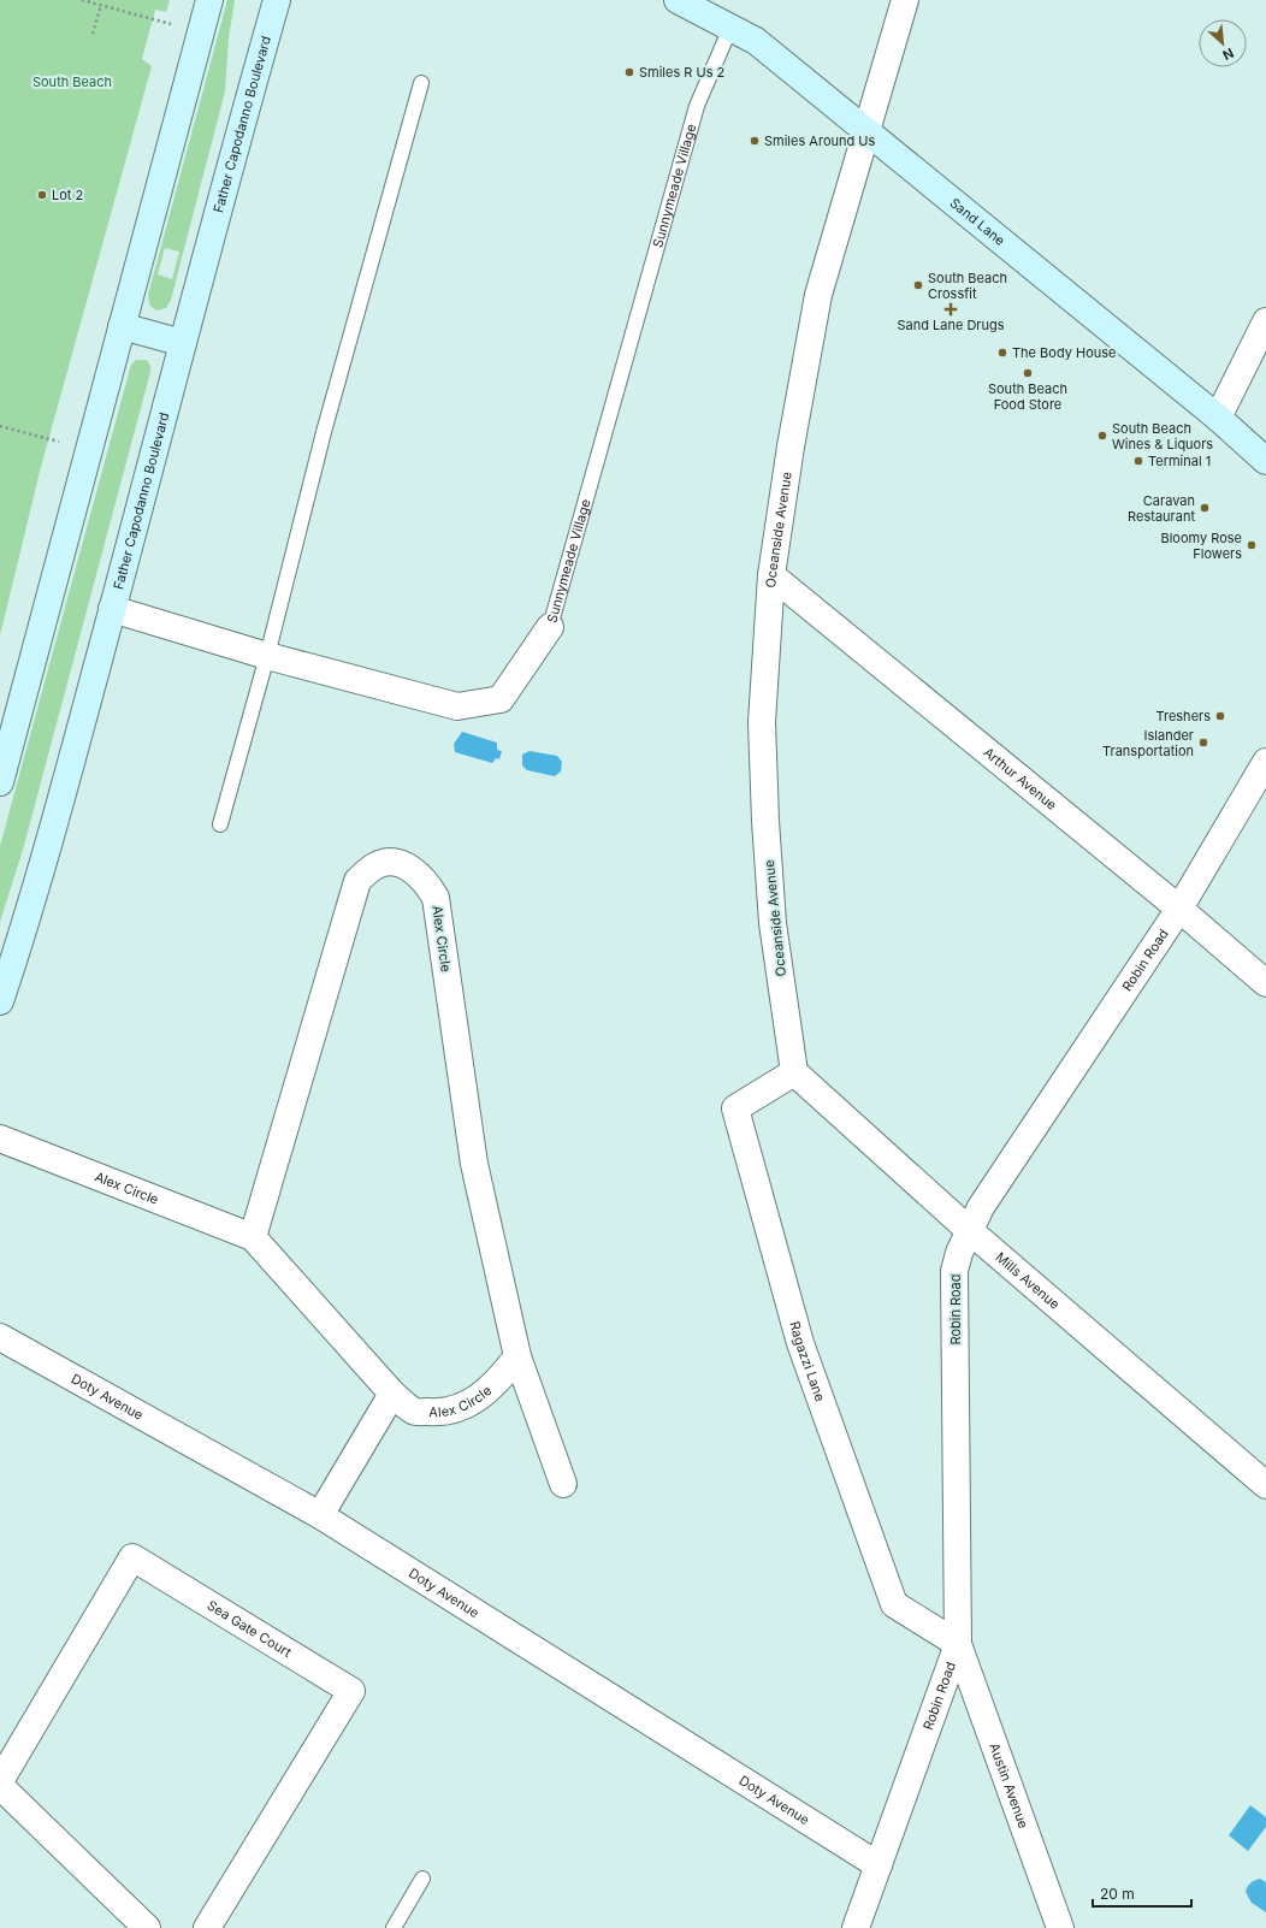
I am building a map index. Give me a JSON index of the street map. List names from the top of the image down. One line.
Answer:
{"streets":{"main road":["Father Capodanno Boulevard","Sand Lane"],"street":["Sunnymeade Village","Oceanside Avenue","Arthur Avenue","Alex Circle","Robin Road","Mills Avenue","Ragazzi Lane","Doty Avenue","Sea Gate Court","Austin Avenue"]},"crossings":[["Father Capodanno Boulevard","Sunnymeade Village"],["Sunnymeade Village","Sand Lane"],["Sand Lane","Oceanside Avenue"],["Oceanside Avenue","Arthur Avenue"],["Oceanside Avenue","Mills Avenue"],["Oceanside Avenue","Ragazzi Lane"],["Arthur Avenue","Robin Road"],["Robin Road","Mills Avenue"],["Robin Road","Ragazzi Lane"],["Robin Road","Doty Avenue"],["Robin Road","Austin Avenue"],["Mills Avenue","Ragazzi Lane"],["Ragazzi Lane","Austin Avenue"]],"parks":["South Beach"],"places":{"other":["Smiles R Us 2","Smiles Around Us","Lot 2","South Beach Crossfit","The Body House","South Beach Food Store","South Beach Wines & Liquors","Terminal 1","Caravan Restaurant","Bloomy Rose Flowers","Treshers","Islander Transportation"],"health":["Sand Lane Drugs"]},"scale_bar":"20 m","north":"bottom right"}
